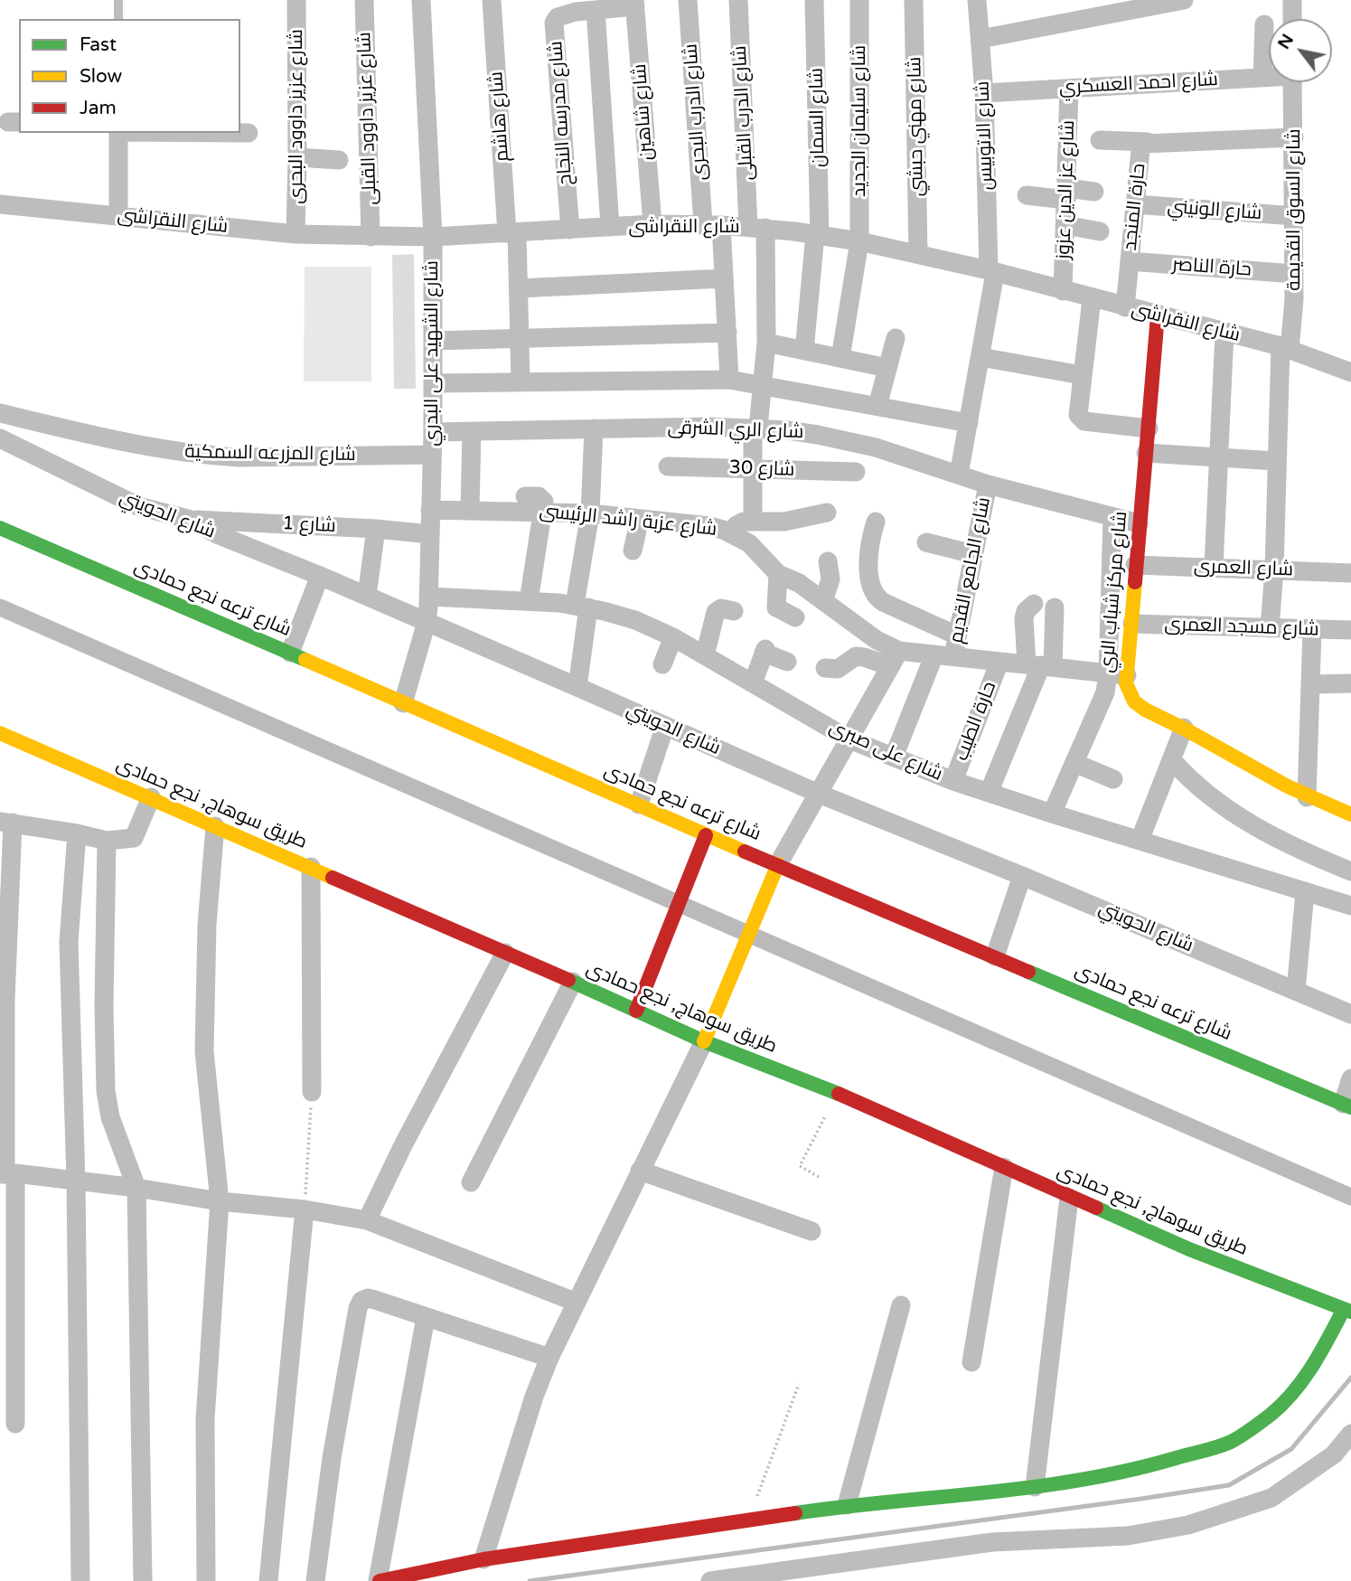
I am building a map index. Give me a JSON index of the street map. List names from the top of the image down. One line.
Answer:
{"streets":{"street":["شارع احمد العسكري","شارع شاهين","شارع الدرب البحرى","شارع مدرسه النجاح","شارع الدرب القبلى","شارع عزيز داوود البحرى","شارع هاشم","شارع السمان","شارع عزيز داوود القبلى","شارع سليمان الجديد","شارع مهني حبشي","شارع الاتوبيس","شارع عز الدين عزوز","حارة المنجد","شارع السوق القديمة","شارع الونيني","شارع النقراشى","حارة الناصر","شارع الشهيد على البدري","شارع الري الشرقى","شارع المزرعه السمكية","شارع 30","شارع الحويتي","شارع عزبة راشد الرئيسى","شارع 1","شارع العمرى","شارع الجامع القديم","شارع مركز شباب الري","شارع ترعه نجع حمادى","شارع مسجد العمرى","حارة الطيب","شارع على صبرى","طريق سوهاج, نجع حمادى"]},"crossings":[["شارع احمد العسكري","شارع الاتوبيس"],["شارع احمد العسكري","شارع عز الدين عزوز"],["شارع شاهين","شارع النقراشى"],["شارع الدرب البحرى","شارع النقراشى"],["شارع مدرسه النجاح","شارع النقراشى"],["شارع الدرب القبلى","شارع النقراشى"],["شارع الدرب القبلى","شارع الري الشرقى"],["شارع الدرب القبلى","شارع 30"],["شارع عزيز داوود البحرى","شارع النقراشى"],["شارع هاشم","شارع النقراشى"],["شارع السمان","شارع النقراشى"],["شارع عزيز داوود القبلى","شارع النقراشى"],["شارع سليمان الجديد","شارع النقراشى"],["شارع مهني حبشي","شارع النقراشى"],["شارع الاتوبيس","شارع النقراشى"],["شارع الاتوبيس","شارع الري الشرقى"],["شارع عز الدين عزوز","شارع النقراشى"],["حارة المنجد","شارع السوق القديمة"],["حارة المنجد","شارع الونيني"],["حارة المنجد","شارع النقراشى"],["حارة المنجد","حارة الناصر"],["شارع السوق القديمة","شارع الونيني"],["شارع السوق القديمة","شارع النقراشى"],["شارع السوق القديمة","حارة الناصر"],["شارع السوق القديمة","شارع العمرى"],["شارع السوق القديمة","شارع مسجد العمرى"],["شارع النقراشى","شارع الشهيد على البدري"],["شارع النقراشى","شارع مركز شباب الري"],["شارع الشهيد على البدري","شارع الري الشرقى"],["شارع الشهيد على البدري","شارع المزرعه السمكية"],["شارع الشهيد على البدري","شارع الحويتي"],["شارع الشهيد على البدري","شارع عزبة راشد الرئيسى"],["شارع الشهيد على البدري","شارع 1"],["شارع الشهيد على البدري","شارع ترعه نجع حمادى"],["شارع الشهيد على البدري","شارع على صبرى"],["شارع الري الشرقى","شارع الجامع القديم"],["شارع الري الشرقى","شارع مركز شباب الري"],["شارع الحويتي","شارع 1"],["شارع عزبة راشد الرئيسى","شارع الجامع القديم"],["شارع عزبة راشد الرئيسى","شارع مركز شباب الري"],["شارع عزبة راشد الرئيسى","حارة الطيب"],["شارع العمرى","شارع مركز شباب الري"],["شارع الجامع القديم","شارع على صبرى"],["شارع مركز شباب الري","شارع مسجد العمرى"],["حارة الطيب","شارع على صبرى"]],"legend":["Fast","Slow","Jam"],"north":"top left"}
